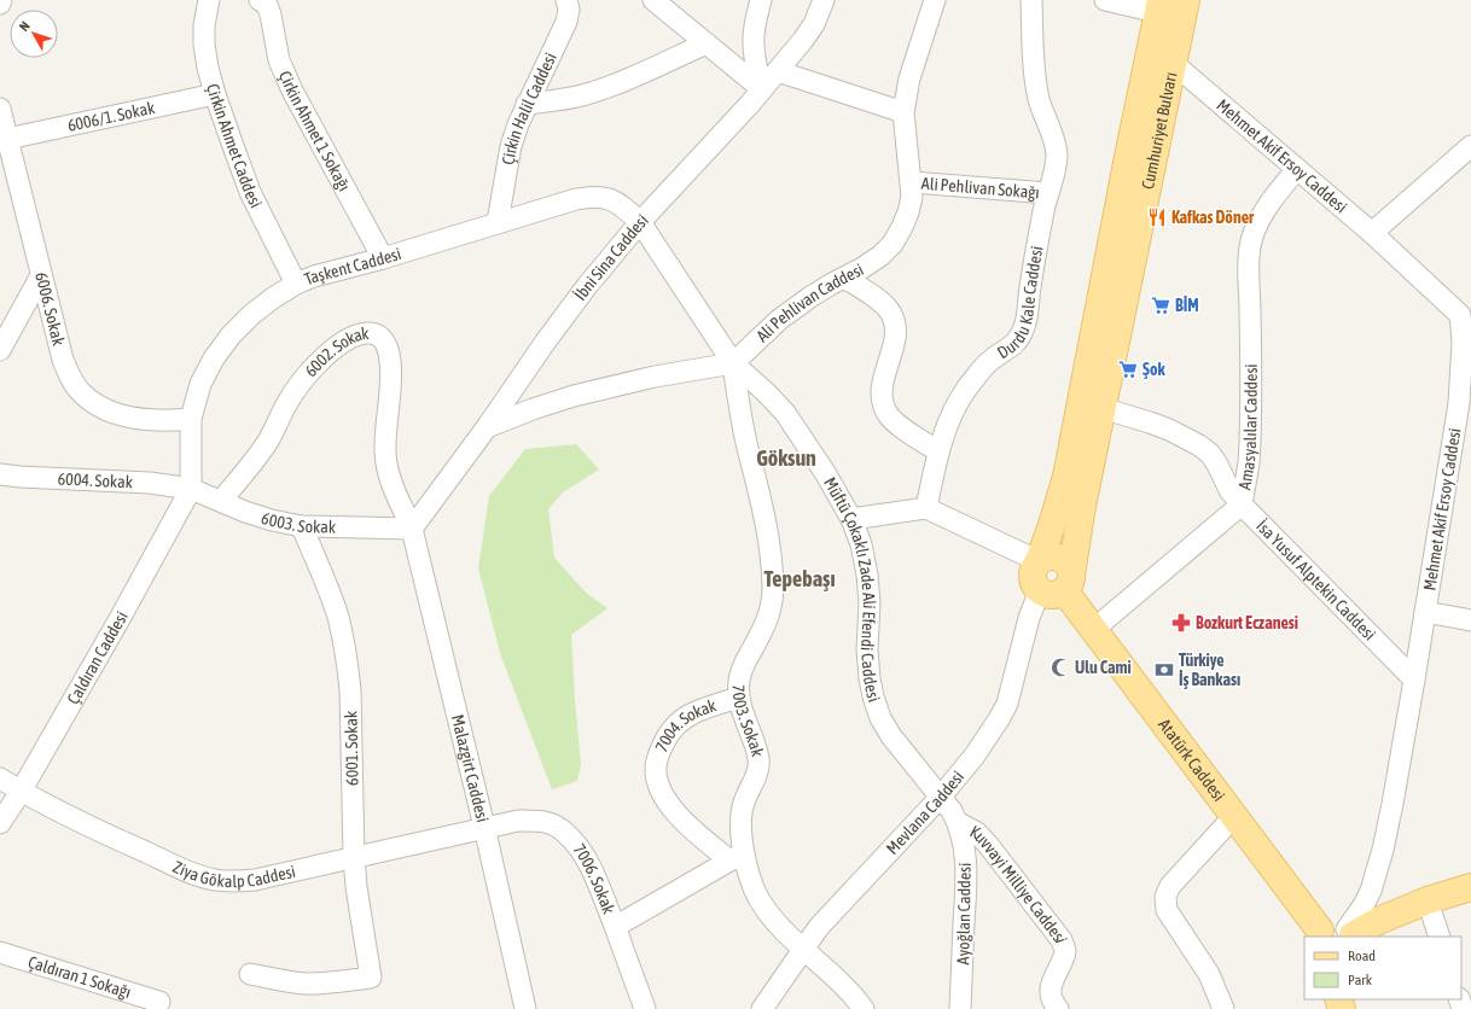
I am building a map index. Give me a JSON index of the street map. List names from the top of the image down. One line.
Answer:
{"streets":{"main road":["Cumhuriyet Bulvarı","Atatürk Caddesi"],"street":["Çirkin Halil Caddesi","6006/1. Sokak","Çirkin Ahmet 1 Sokağı","Çirkin Ahmet Caddesi","Mehmet Akif Ersoy Caddesi","Ali Pehlivan Sokağı","İbni Sina Caddesi","Taşkent Caddesi","Durdu Kale Caddesi","Ali Pehlivan Caddesi","6006. Sokak","6002. Sokak","Amasyalılar Caddesi","6004. Sokak","6003. Sokak","İsa Yusuf Alptekin Caddesi","Müftü Çokaklı Zade Ali Efendi Caddesi","Çaldıran Caddesi","7003. Sokak","7004. Sokak","6001. Sokak","Malazgirt Caddesi","Mevlana Caddesi","Ziya Gökalp Caddesi","7006. Sokak","Kuvvayi Milliye Caddesi","Ayoğlan Caddesi","Çaldıran 1 Sokağı"]},"crossings":[["Çirkin Halil Caddesi","Taşkent Caddesi"],["6006/1. Sokak","Çirkin Ahmet Caddesi"],["6006/1. Sokak","6006. Sokak"],["Çirkin Ahmet 1 Sokağı","Taşkent Caddesi"],["Cumhuriyet Bulvarı","Mehmet Akif Ersoy Caddesi"],["Cumhuriyet Bulvarı","İsa Yusuf Alptekin Caddesi"],["Cumhuriyet Bulvarı","Atatürk Caddesi"],["Cumhuriyet Bulvarı","Mevlana Caddesi"],["Çirkin Ahmet Caddesi","Taşkent Caddesi"],["Mehmet Akif Ersoy Caddesi","Amasyalılar Caddesi"],["Mehmet Akif Ersoy Caddesi","İsa Yusuf Alptekin Caddesi"],["Mehmet Akif Ersoy Caddesi","Atatürk Caddesi"],["Ali Pehlivan Sokağı","Durdu Kale Caddesi"],["Ali Pehlivan Sokağı","Ali Pehlivan Caddesi"],["İbni Sina Caddesi","Taşkent Caddesi"],["İbni Sina Caddesi","6002. Sokak"],["İbni Sina Caddesi","6003. Sokak"],["İbni Sina Caddesi","Müftü Çokaklı Zade Ali Efendi Caddesi"],["İbni Sina Caddesi","Malazgirt Caddesi"],["Taşkent Caddesi","6006. Sokak"],["Taşkent Caddesi","6004. Sokak"],["Taşkent Caddesi","6003. Sokak"],["Taşkent Caddesi","Müftü Çokaklı Zade Ali Efendi Caddesi"],["Taşkent Caddesi","Çaldıran Caddesi"],["Ali Pehlivan Caddesi","Müftü Çokaklı Zade Ali Efendi Caddesi"],["Ali Pehlivan Caddesi","7003. Sokak"],["6002. Sokak","6003. Sokak"],["6002. Sokak","Malazgirt Caddesi"],["Amasyalılar Caddesi","İsa Yusuf Alptekin Caddesi"],["Amasyalılar Caddesi","Atatürk Caddesi"],["6004. Sokak","6003. Sokak"],["6004. Sokak","Çaldıran Caddesi"],["6003. Sokak","Çaldıran Caddesi"],["6003. Sokak","6001. Sokak"],["6003. Sokak","Malazgirt Caddesi"],["Müftü Çokaklı Zade Ali Efendi Caddesi","7003. Sokak"],["Müftü Çokaklı Zade Ali Efendi Caddesi","Mevlana Caddesi"],["Müftü Çokaklı Zade Ali Efendi Caddesi","Ayoğlan Caddesi"],["Çaldıran Caddesi","Ziya Gökalp Caddesi"],["7003. Sokak","7004. Sokak"],["7003. Sokak","Mevlana Caddesi"],["6001. Sokak","Ziya Gökalp Caddesi"],["Atatürk Caddesi","Mevlana Caddesi"],["Malazgirt Caddesi","Ziya Gökalp Caddesi"],["Malazgirt Caddesi","7006. Sokak"],["Mevlana Caddesi","Ayoğlan Caddesi"],["Ziya Gökalp Caddesi","7006. Sokak"],["Kuvvayi Milliye Caddesi","Ayoğlan Caddesi"]],"districts":["Göksun","Tepebaşı"],"places":{"restaurant":["Kafkas Döner"],"supermarket":["BİM","Şok"],"pharmacy":["Bozkurt Eczanesi"],"mosque":["Ulu Cami"],"bank":["Türkiye İş Bankası"]},"legend":["Road","Park"],"north":"top left"}
